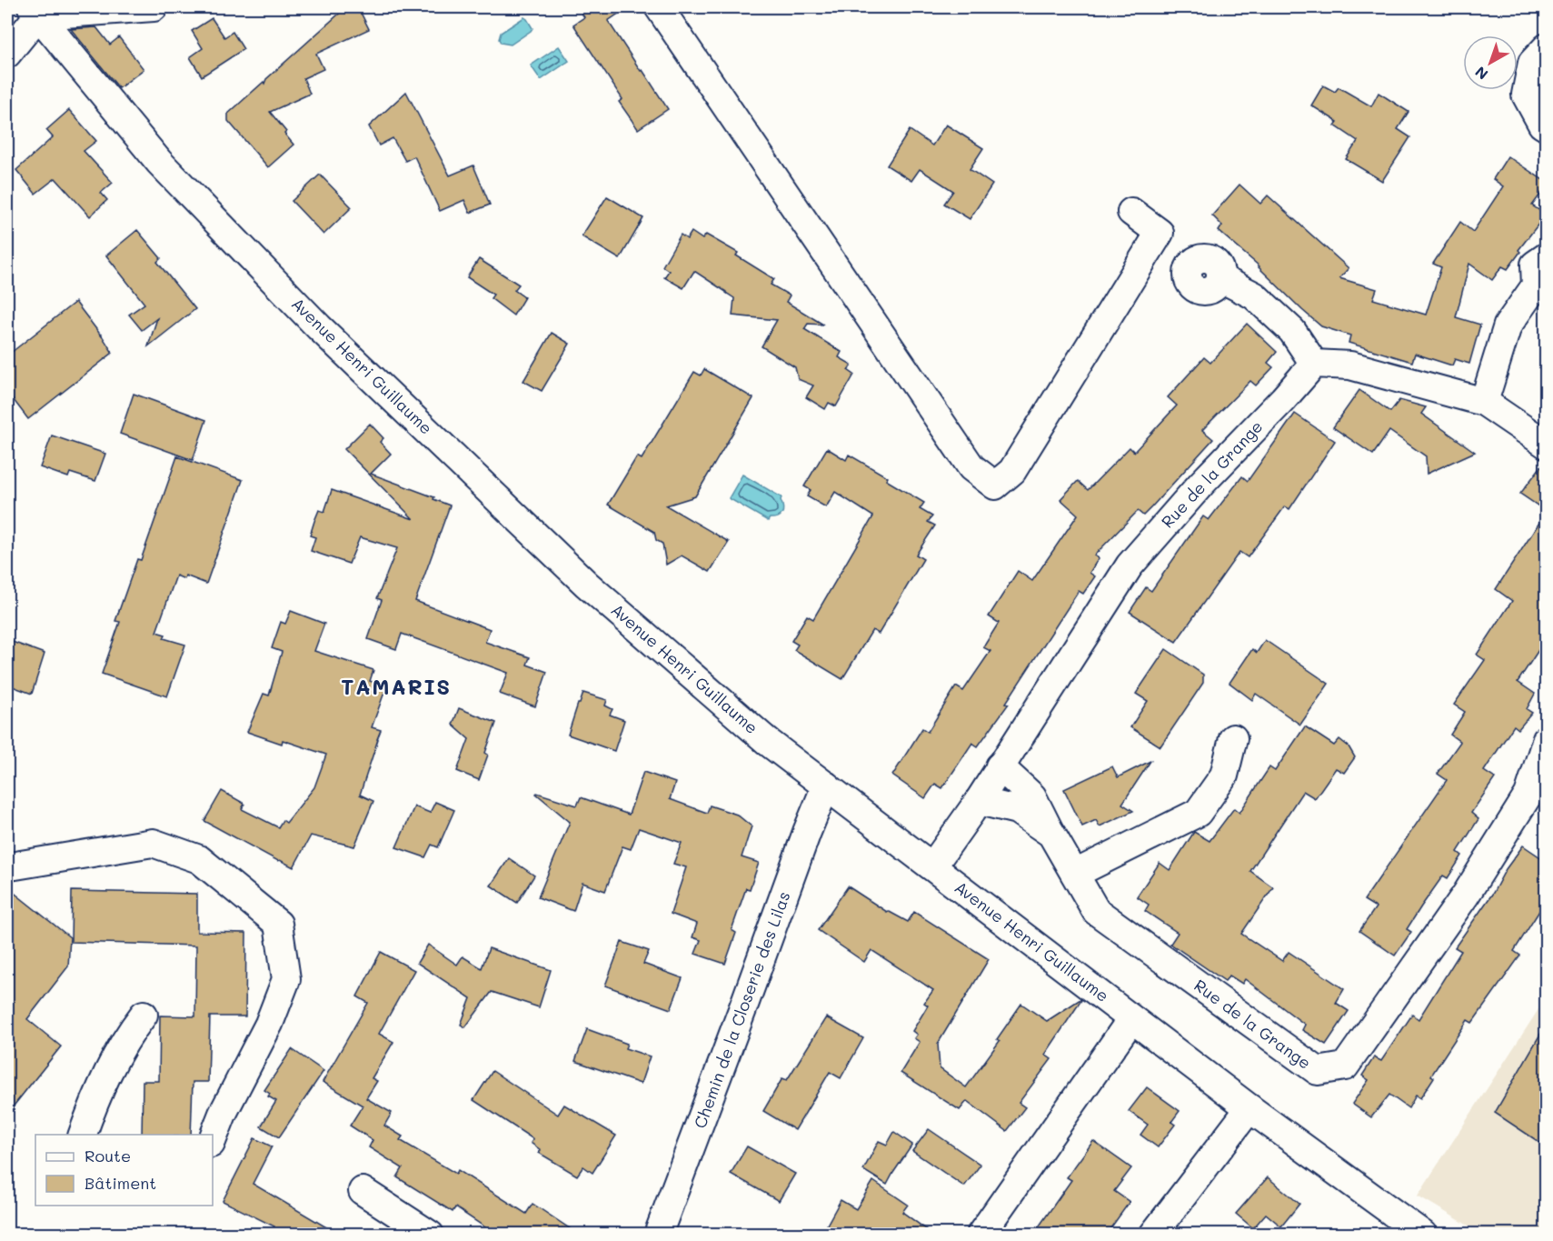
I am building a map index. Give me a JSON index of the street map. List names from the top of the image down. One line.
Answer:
{"streets":{"street":["Avenue Henri Guillaume","Rue de la Grange","Chemin de la Closerie des Lilas"]},"crossings":[["Avenue Henri Guillaume","Rue de la Grange"],["Avenue Henri Guillaume","Chemin de la Closerie des Lilas"]],"districts":["TAMARIS"],"legend":["Route","Bâtiment"],"north":"bottom left"}
